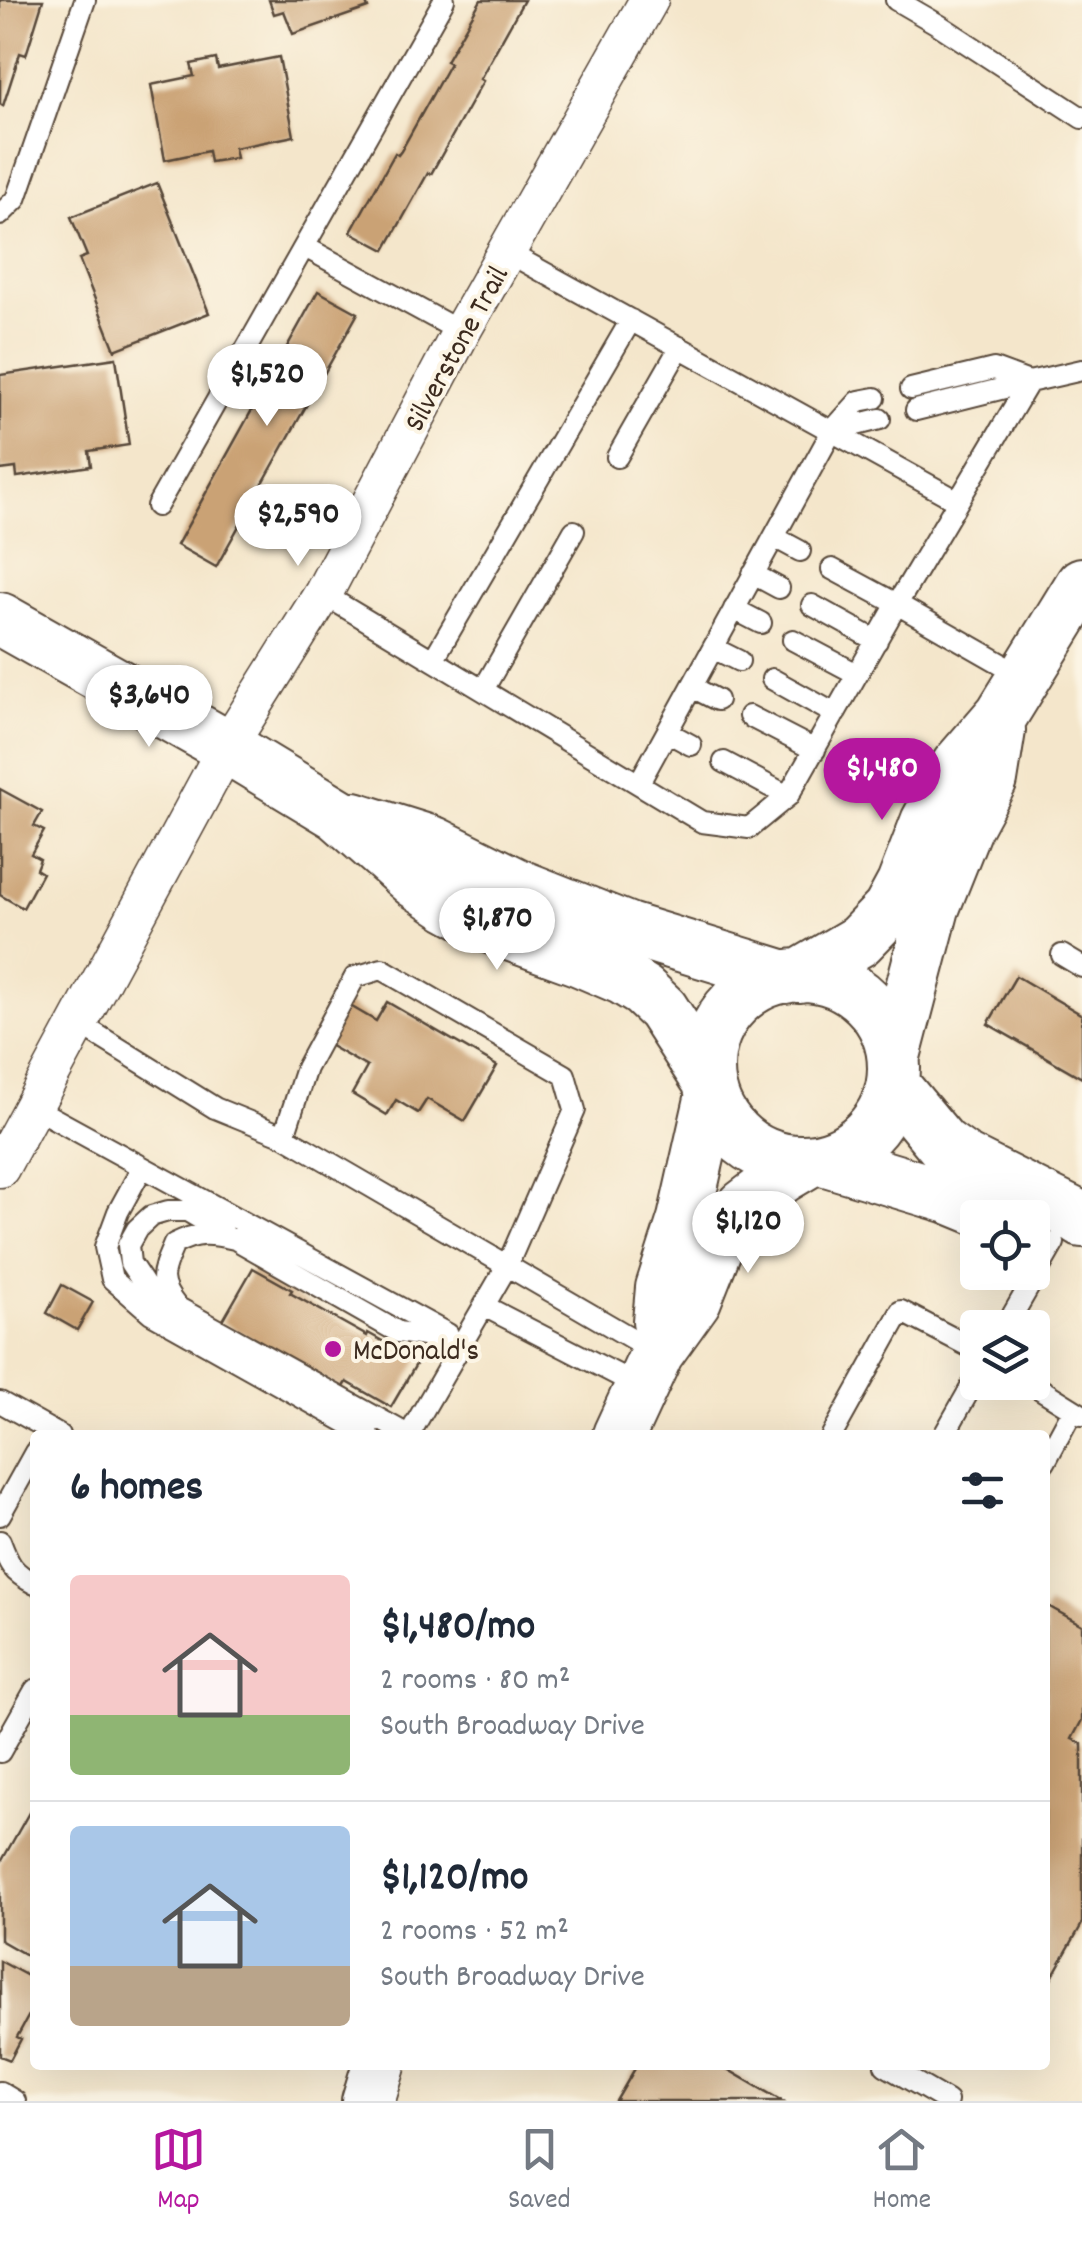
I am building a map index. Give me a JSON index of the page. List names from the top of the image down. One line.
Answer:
{"streets":{"street":["Silverstone Trail"]},"places":["McDonald's"],"page":{"price":["$1,520","$2,590","$3,640","$1,480","$1,870","$1,120"],"heading":"6 homes","list":[{"name":"$1,480/mo","note":"2 rooms · 80 m² · South Broadway Drive"},{"name":"$1,120/mo","note":"2 rooms · 52 m² · South Broadway Drive"}],"tabs":["Map","Saved","Home"]}}
